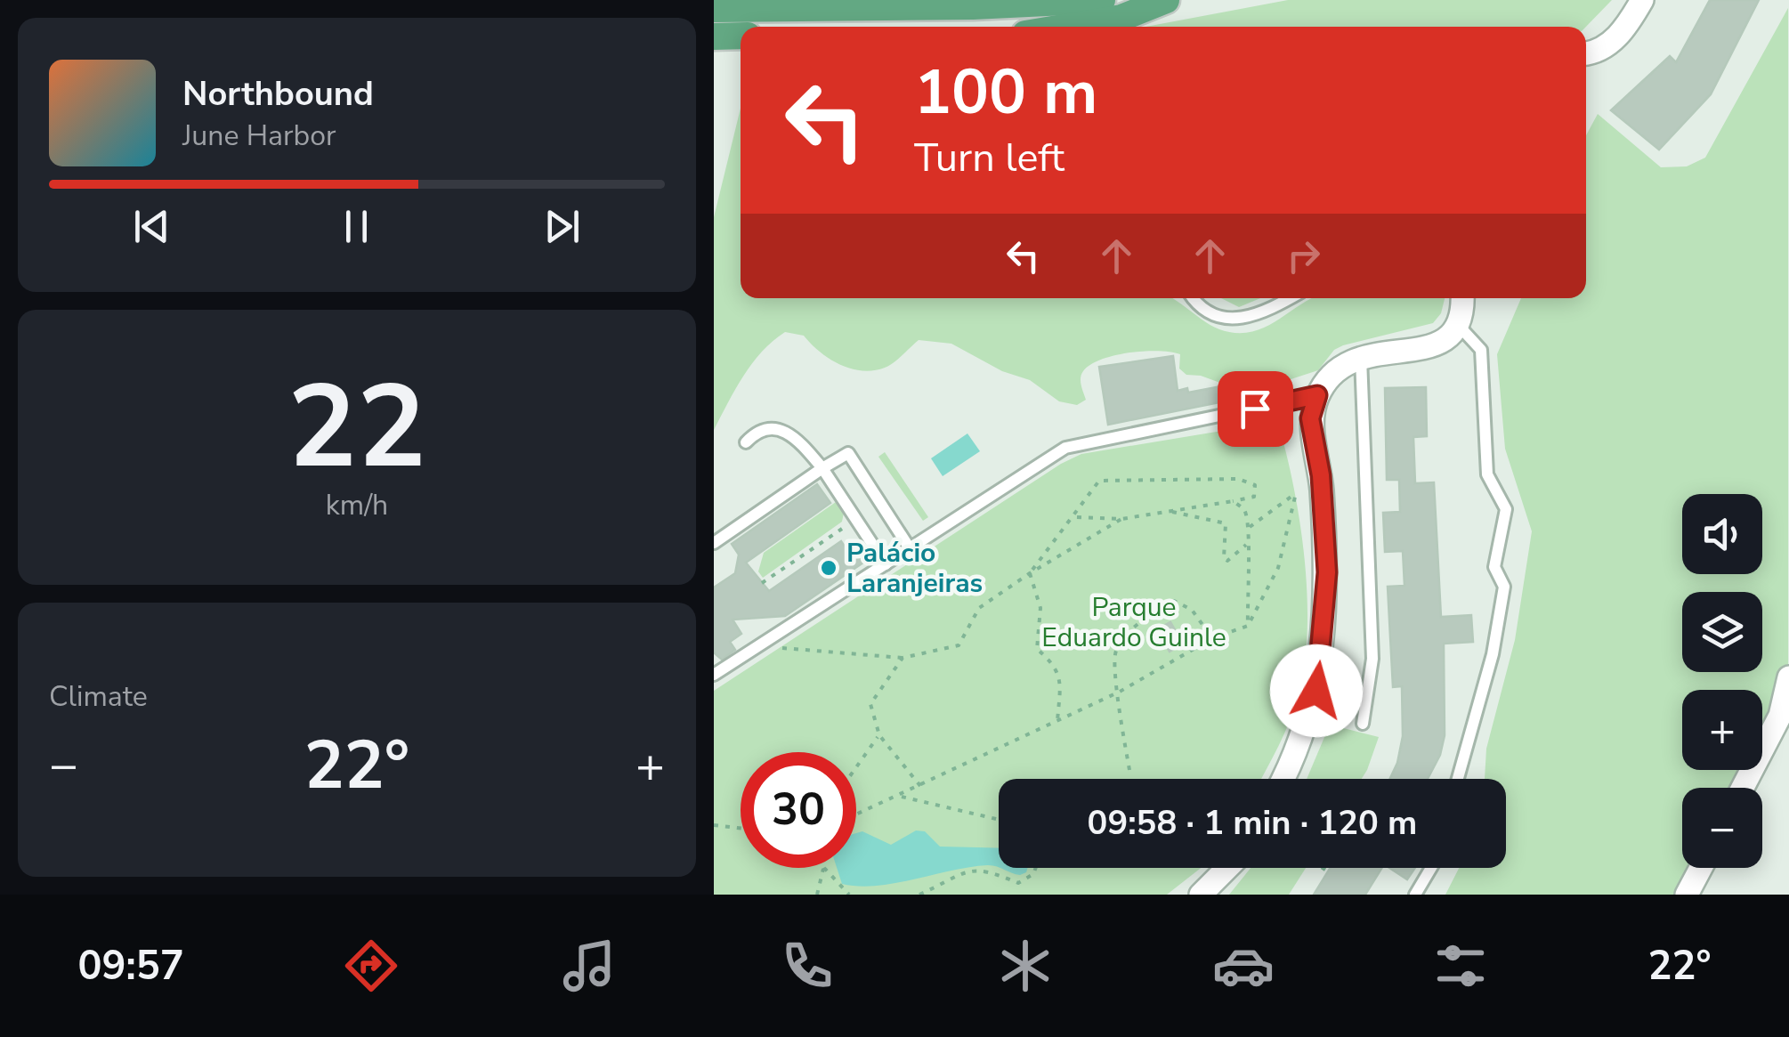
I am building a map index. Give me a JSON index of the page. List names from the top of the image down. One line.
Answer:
{"parks":["Parque Eduardo Guinle"],"places":["Palácio Laranjeiras"],"page":{"turn":["100 m","Turn left"],"song":["Northbound","June Harbor"],"tile":[["22","km/h"],"Climate"],"map_buttons":["+","−"],"heat":["−","22°","+"],"limit":"30","trip":"09:58 · 1 min · 120 m","tabs":["09:57","22°"]}}
